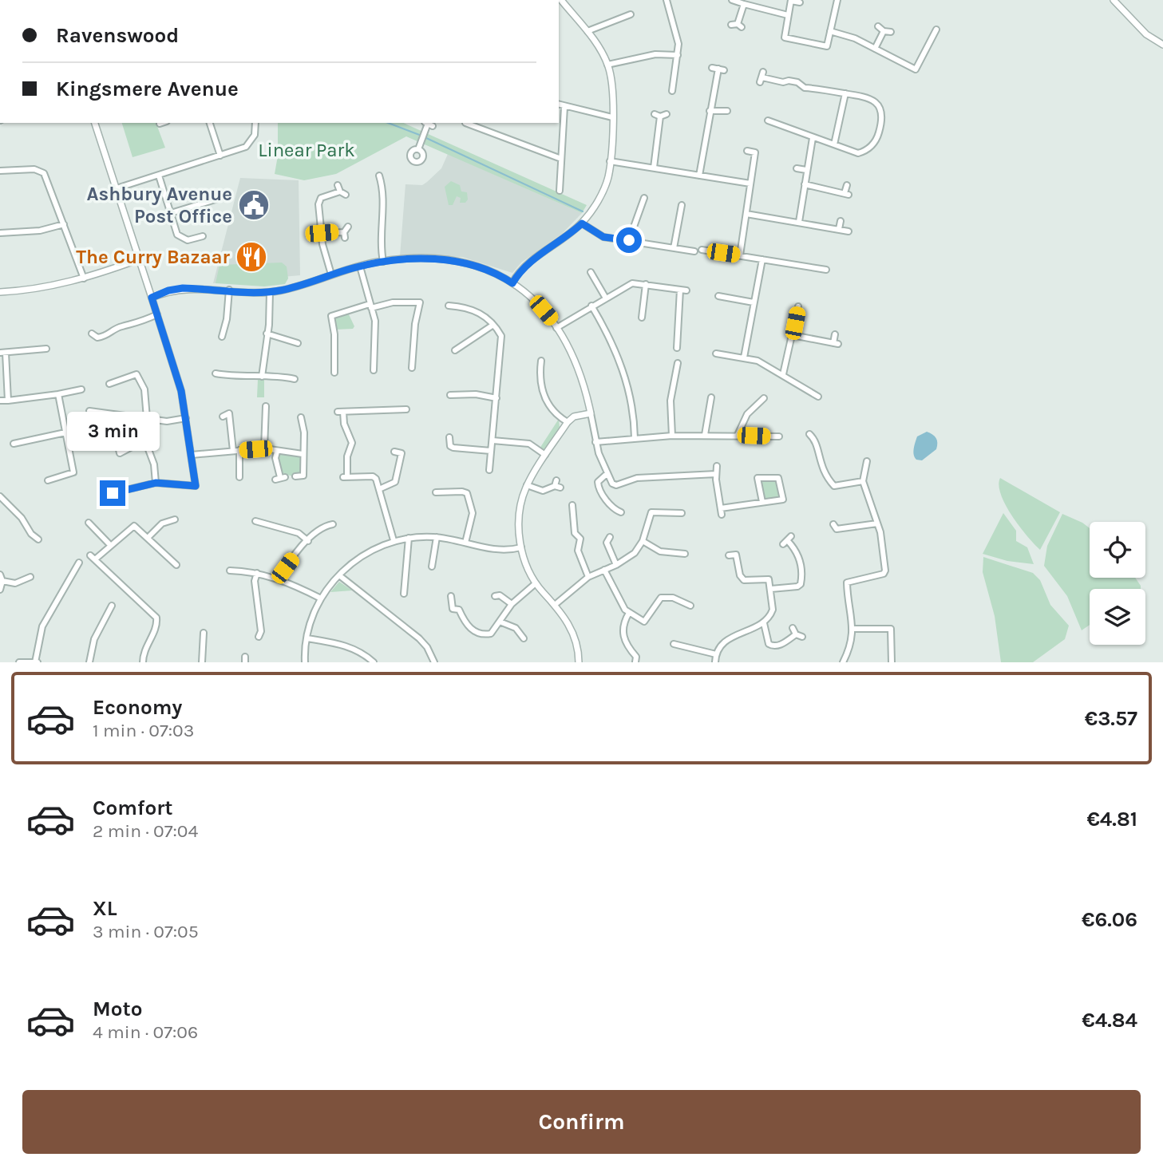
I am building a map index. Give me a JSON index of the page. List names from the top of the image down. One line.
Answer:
{"parks":["Linear Park"],"places":{"public building":["Ashbury Avenue Post Office"],"restaurant":["The Curry Bazaar"]},"page":{"banner":["Ravenswood","Kingsmere Avenue"],"bubble":"3 min","list":[{"name":"Economy","note":"1 min · 07:03","value":"€3.57"},{"name":"Comfort","note":"2 min · 07:04","value":"€4.81"},{"name":"XL","note":"3 min · 07:05","value":"€6.06"},{"name":"Moto","note":"4 min · 07:06","value":"€4.84"}],"buttons":"Confirm"}}
